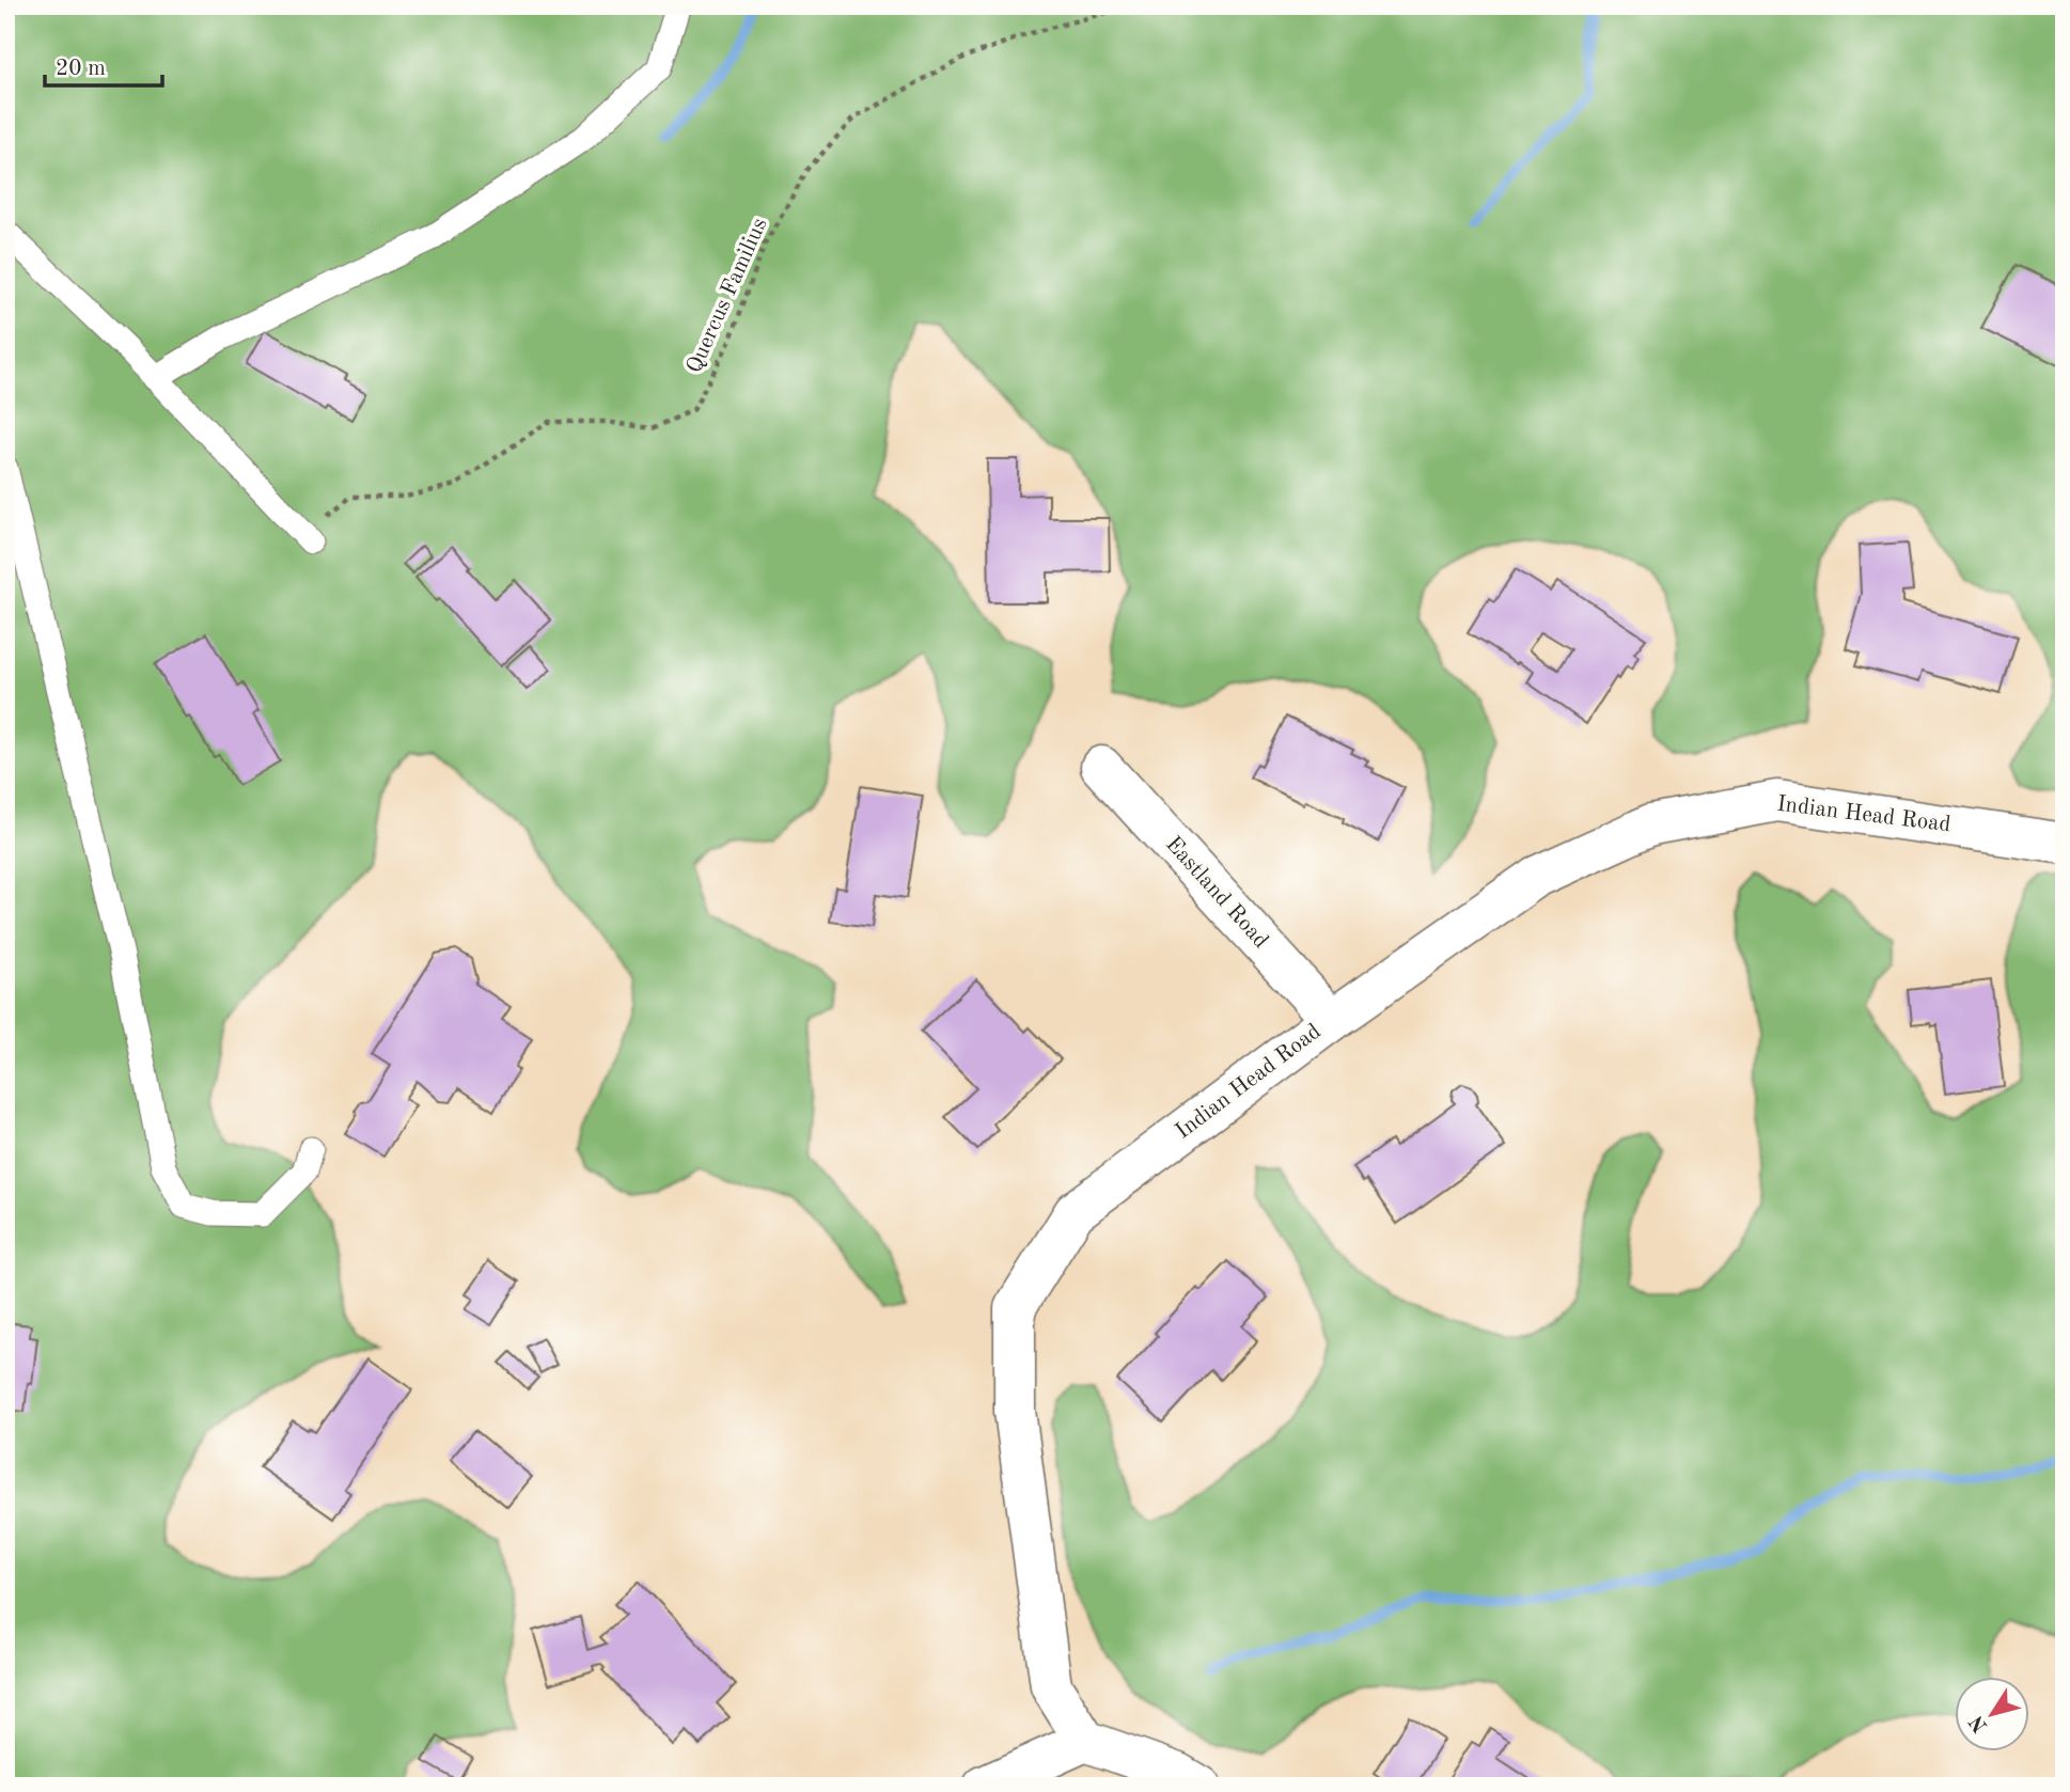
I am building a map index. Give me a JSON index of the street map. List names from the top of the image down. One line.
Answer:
{"streets":{"street":["Indian Head Road","Eastland Road"],"path":["Quercus Familius"]},"crossings":[["Indian Head Road","Eastland Road"]],"scale_bar":"20 m","north":"bottom left"}
